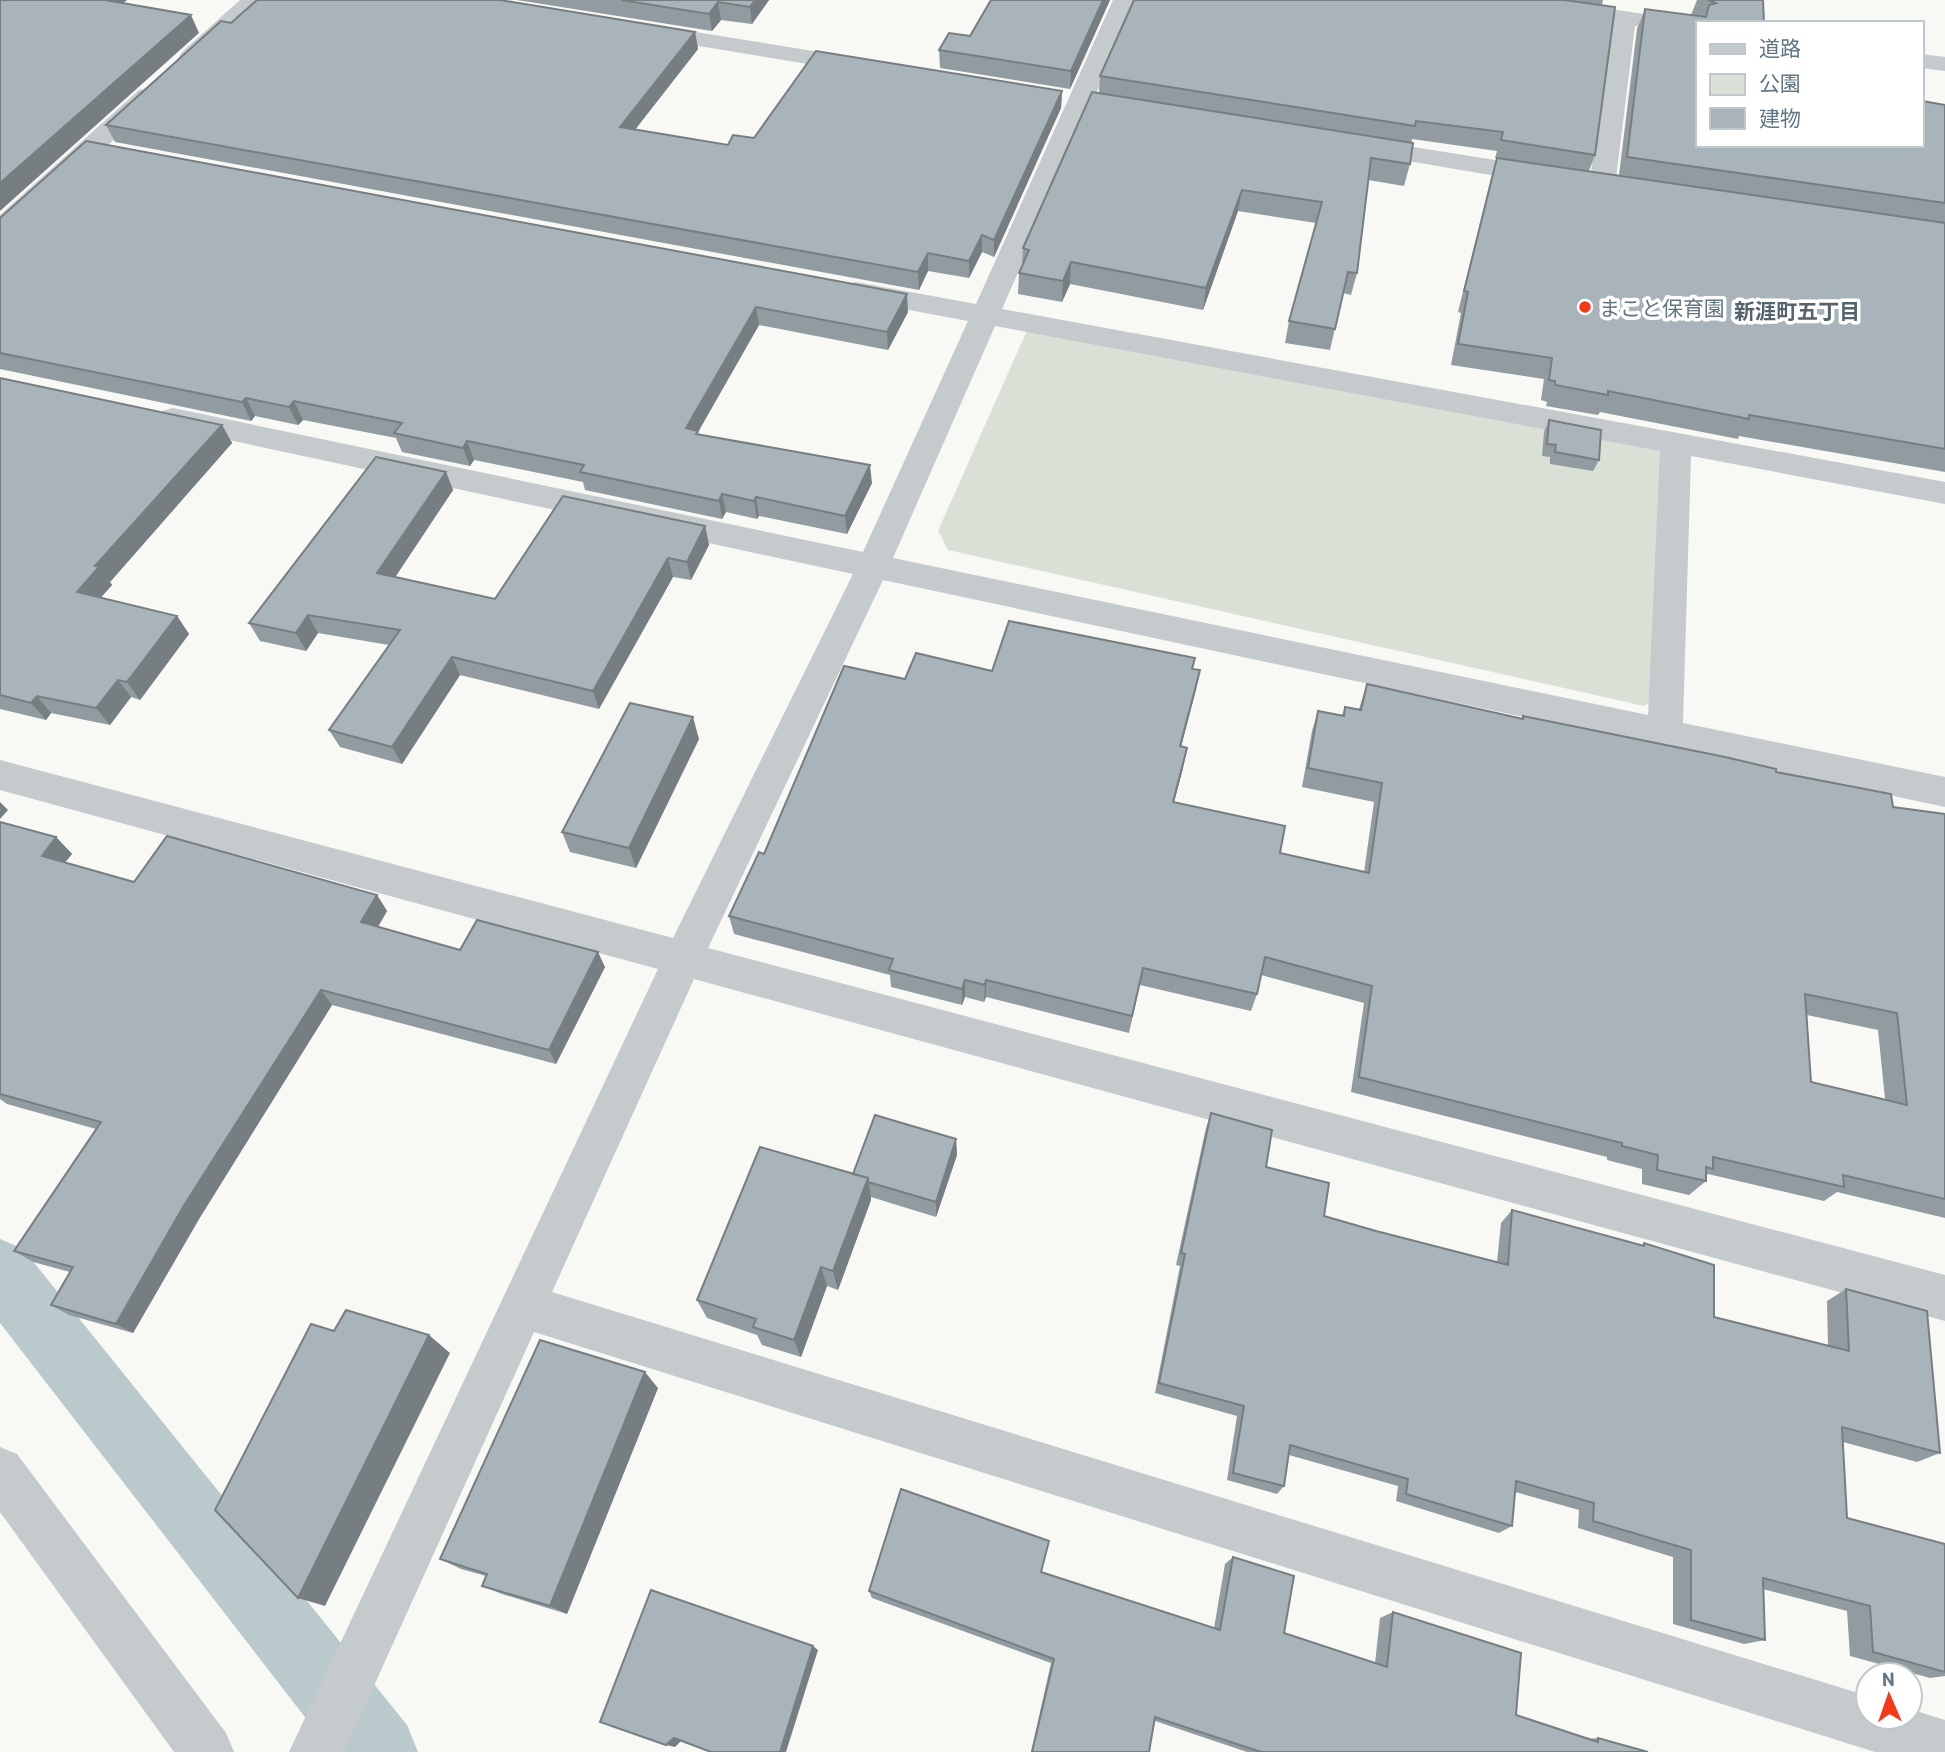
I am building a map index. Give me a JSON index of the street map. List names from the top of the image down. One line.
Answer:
{"districts":["新涯町五丁目"],"places":["まこと保育園"],"legend":["道路","公園","建物"],"north":"top"}
